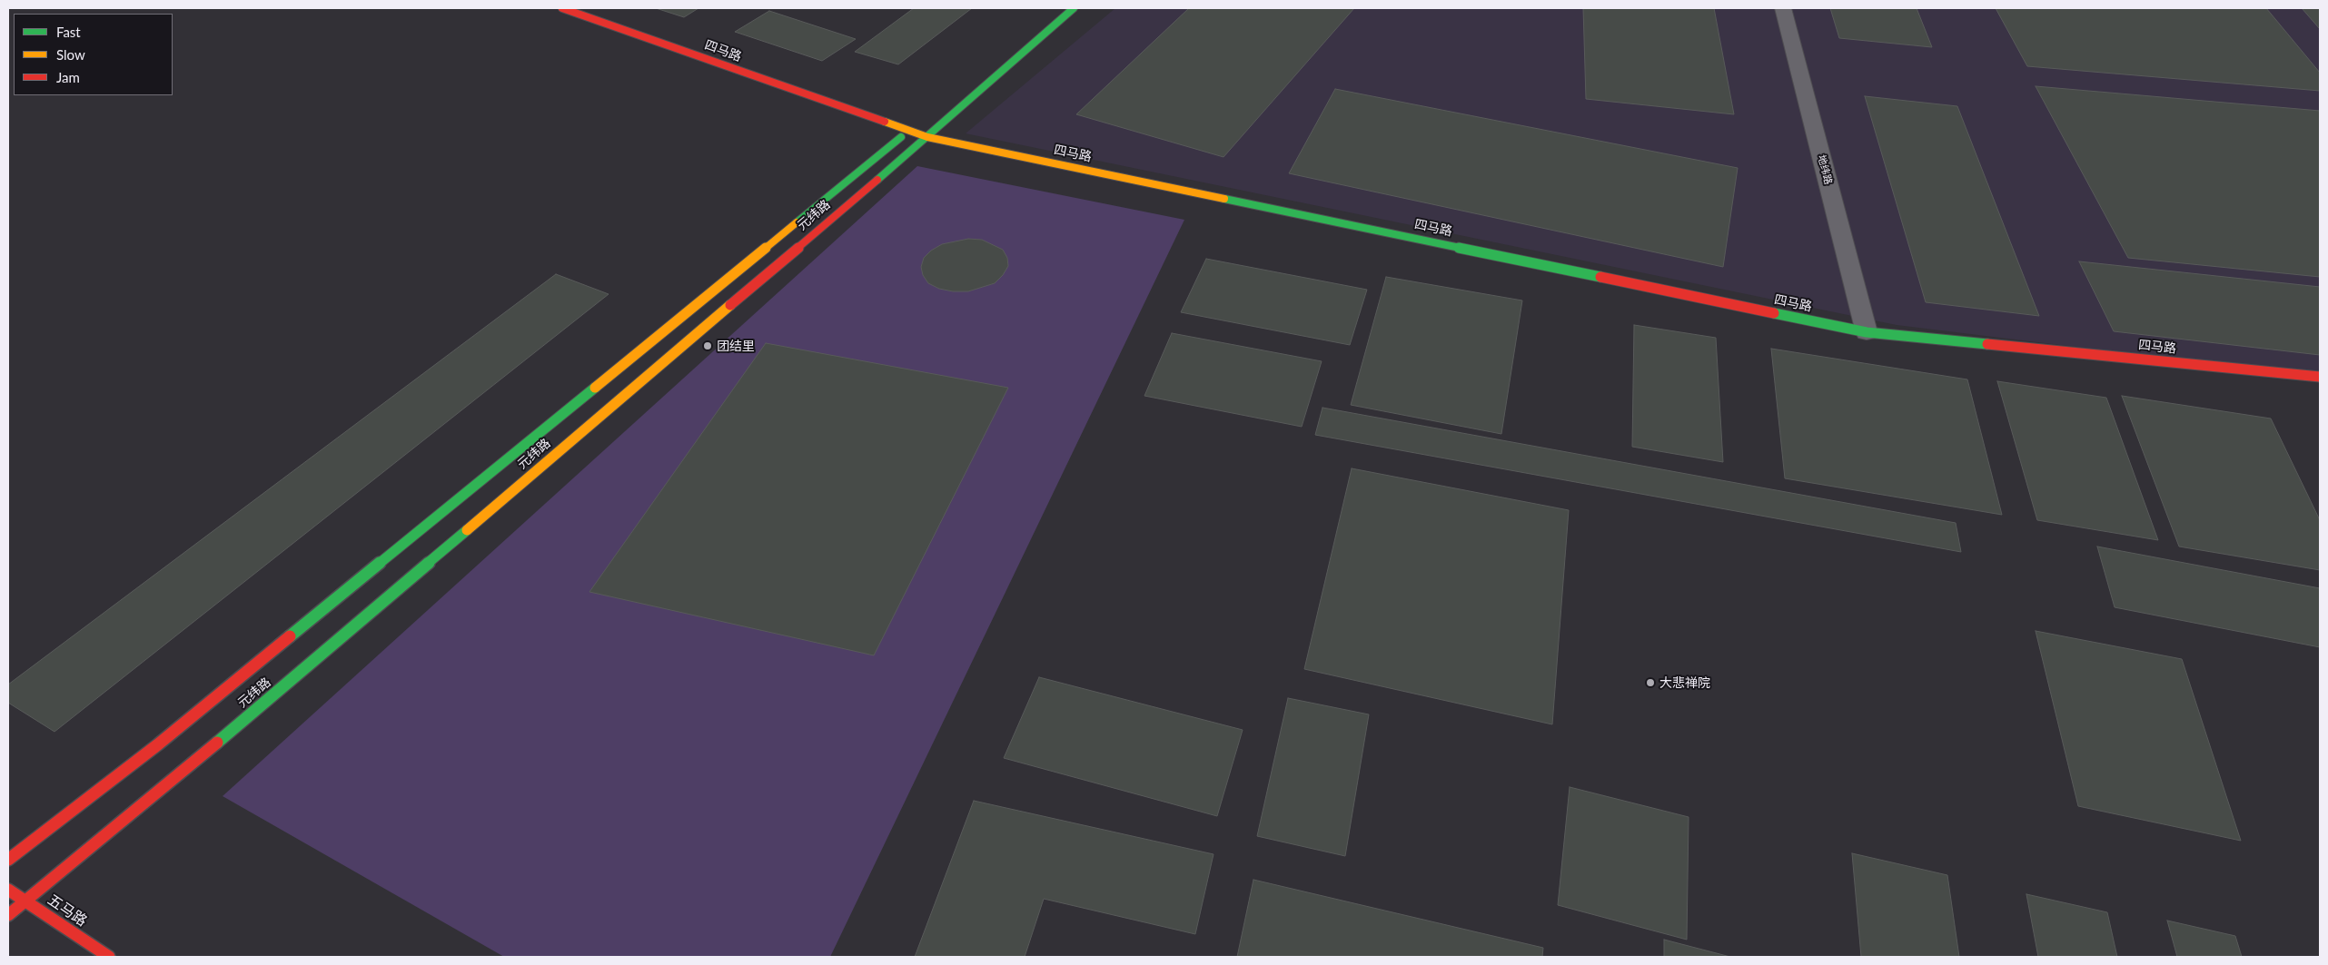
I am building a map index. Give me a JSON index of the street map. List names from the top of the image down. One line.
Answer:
{"streets":{"street":["四马路","地纬路","元纬路","五马路"]},"crossings":[["四马路","地纬路"],["四马路","元纬路"],["元纬路","五马路"]],"places":["团结里","大悲禅院"],"legend":["Fast","Slow","Jam"]}
